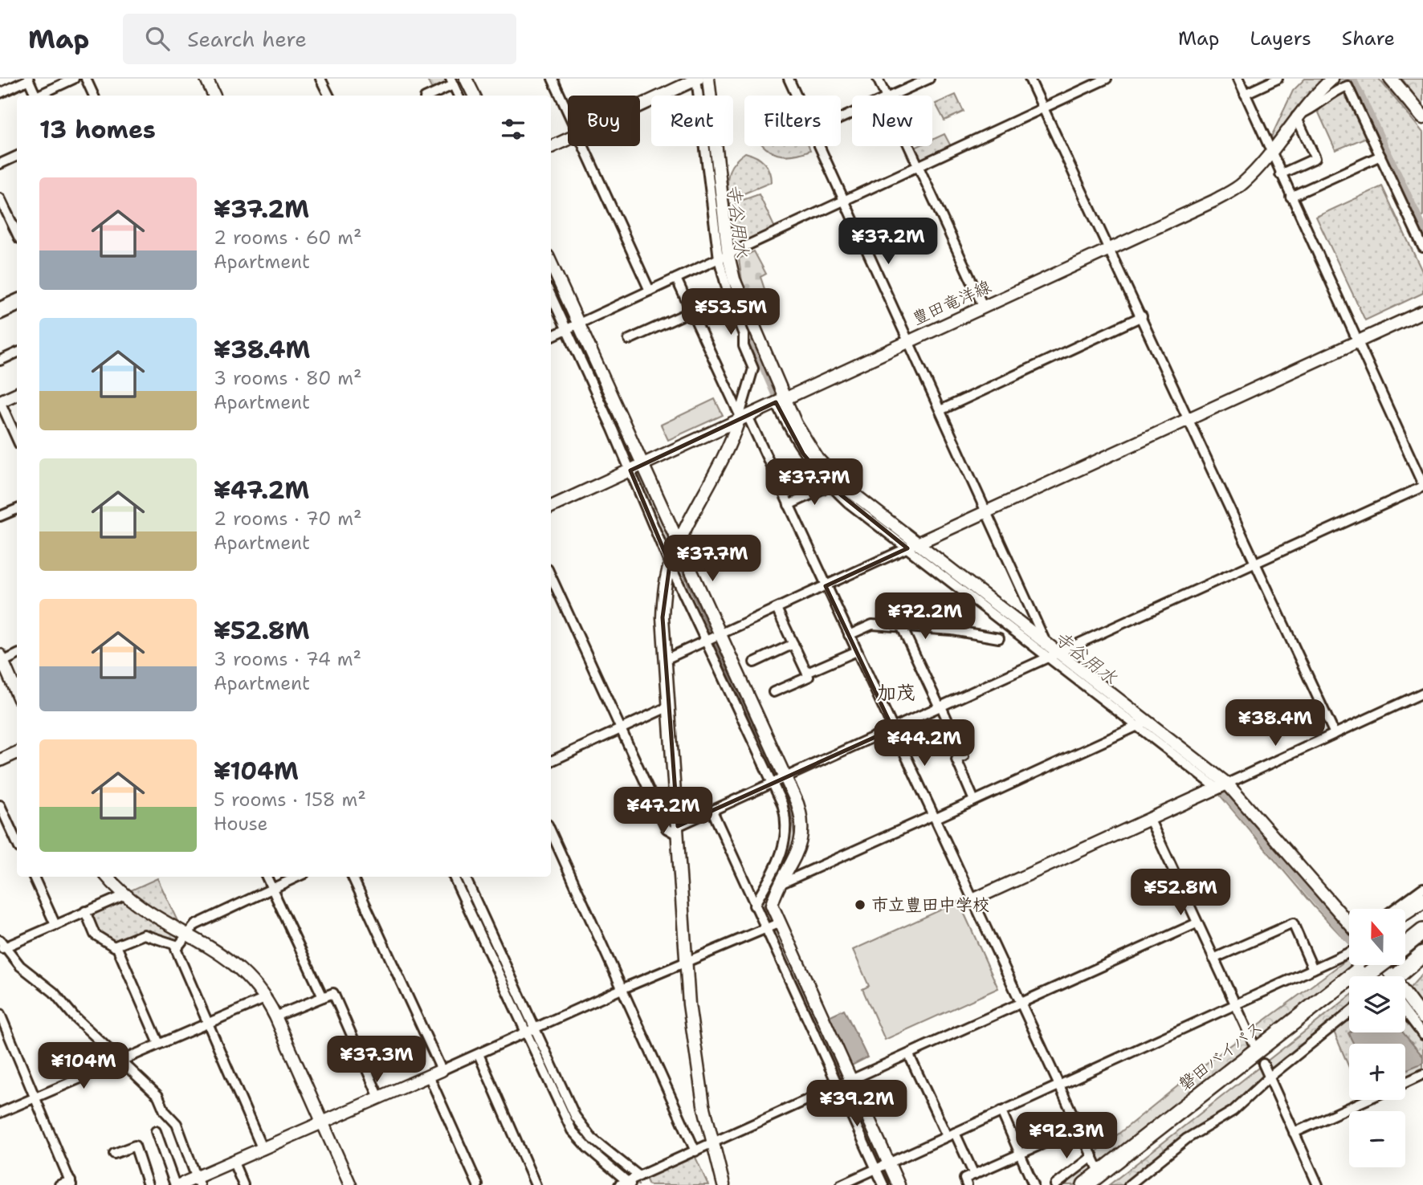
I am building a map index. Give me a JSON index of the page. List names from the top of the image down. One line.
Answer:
{"streets":{"highway":["磐田バイパス"],"street":["豊田竜洋線"]},"districts":["加茂"],"water":["寺谷用水"],"places":["市立豊田中学校"],"north":"top","page":{"header":"Map","search":"Search here","nav":["Map","Layers","Share"],"chip":["Buy","Rent","Filters","New"],"heading":"13 homes","list":[{"name":"¥37.2M","note":"2 rooms · 60 m² · Apartment"},{"name":"¥38.4M","note":"3 rooms · 80 m² · Apartment"},{"name":"¥47.2M","note":"2 rooms · 70 m² · Apartment"},{"name":"¥52.8M","note":"3 rooms · 74 m² · Apartment"},{"name":"¥104M","note":"5 rooms · 158 m² · House"}],"price":["¥37.2M","¥53.5M","¥37.7M","¥37.7M","¥72.2M","¥38.4M","¥44.2M","¥47.2M","¥52.8M","¥37.3M","¥104M","¥39.2M","¥92.3M"],"map_buttons":["+","−"]}}
